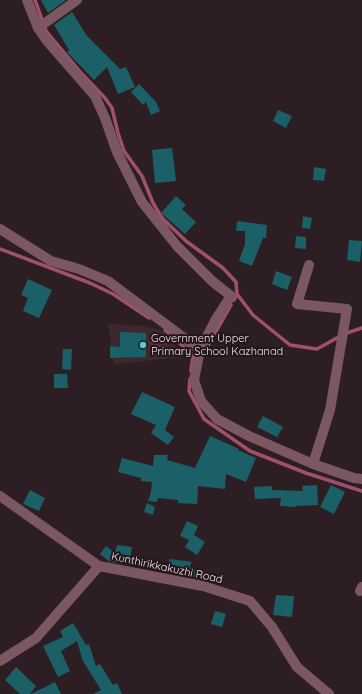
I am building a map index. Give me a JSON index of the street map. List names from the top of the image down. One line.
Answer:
{"streets":{"street":["Kunthirikkakuzhi Road"]},"places":["Government Upper Primary School Kazhanad"]}
